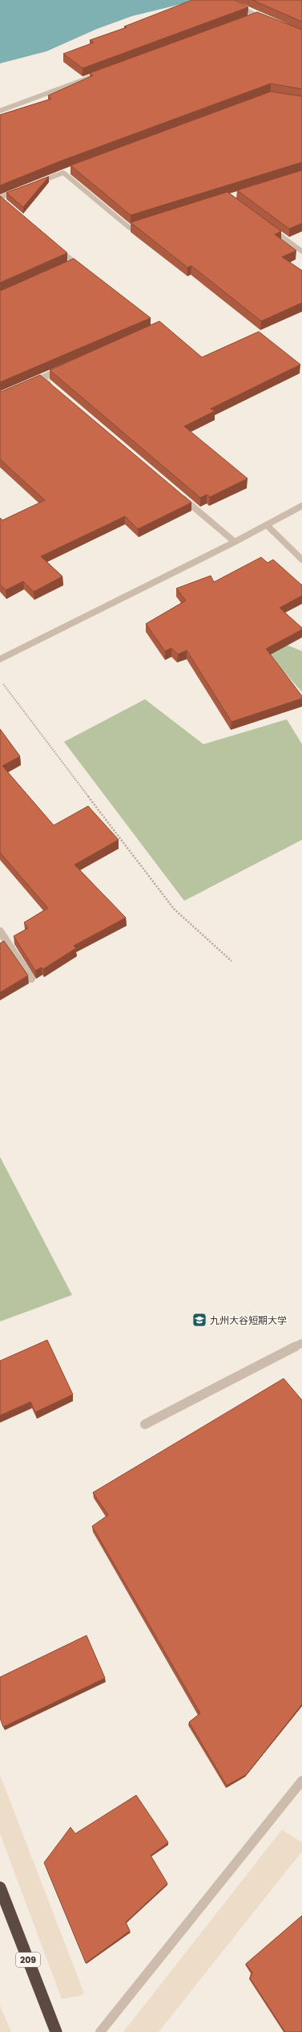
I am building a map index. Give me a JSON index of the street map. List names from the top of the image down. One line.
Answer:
{"streets":{"highway":["209"]},"places":{"school or university":["九州大谷短期大学"]}}
